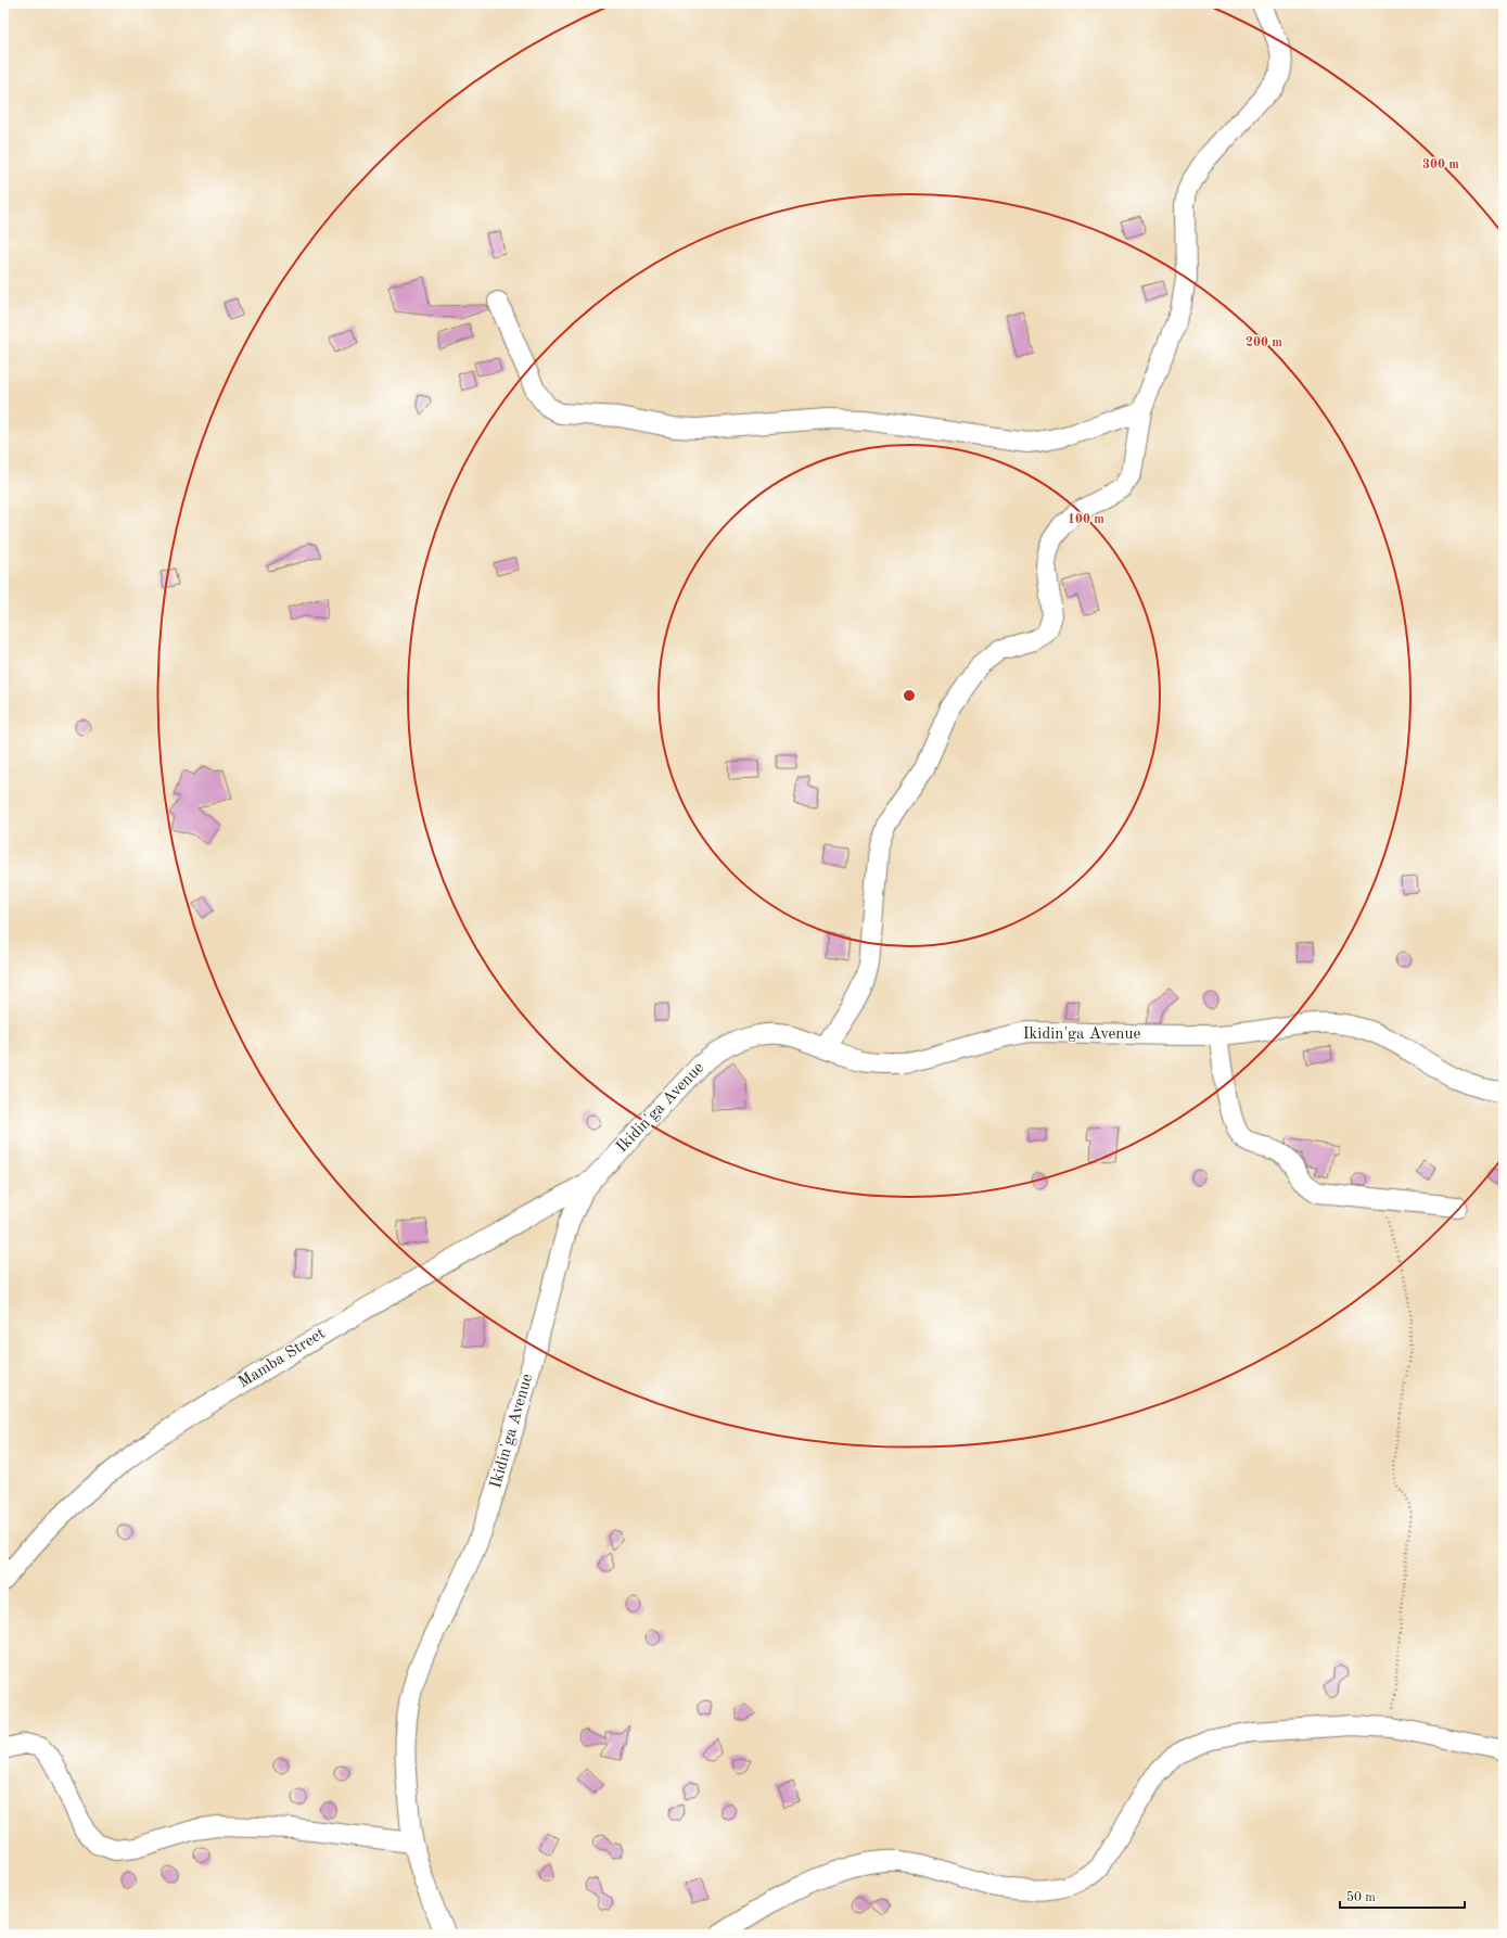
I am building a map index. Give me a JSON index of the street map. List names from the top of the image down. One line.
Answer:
{"streets":{"street":["Ikidin'ga Avenue","Mamba Street"]},"crossings":[["Ikidin'ga Avenue","Mamba Street"]],"scale_bar":"50 m","rings":["300 m","200 m","100 m"]}
